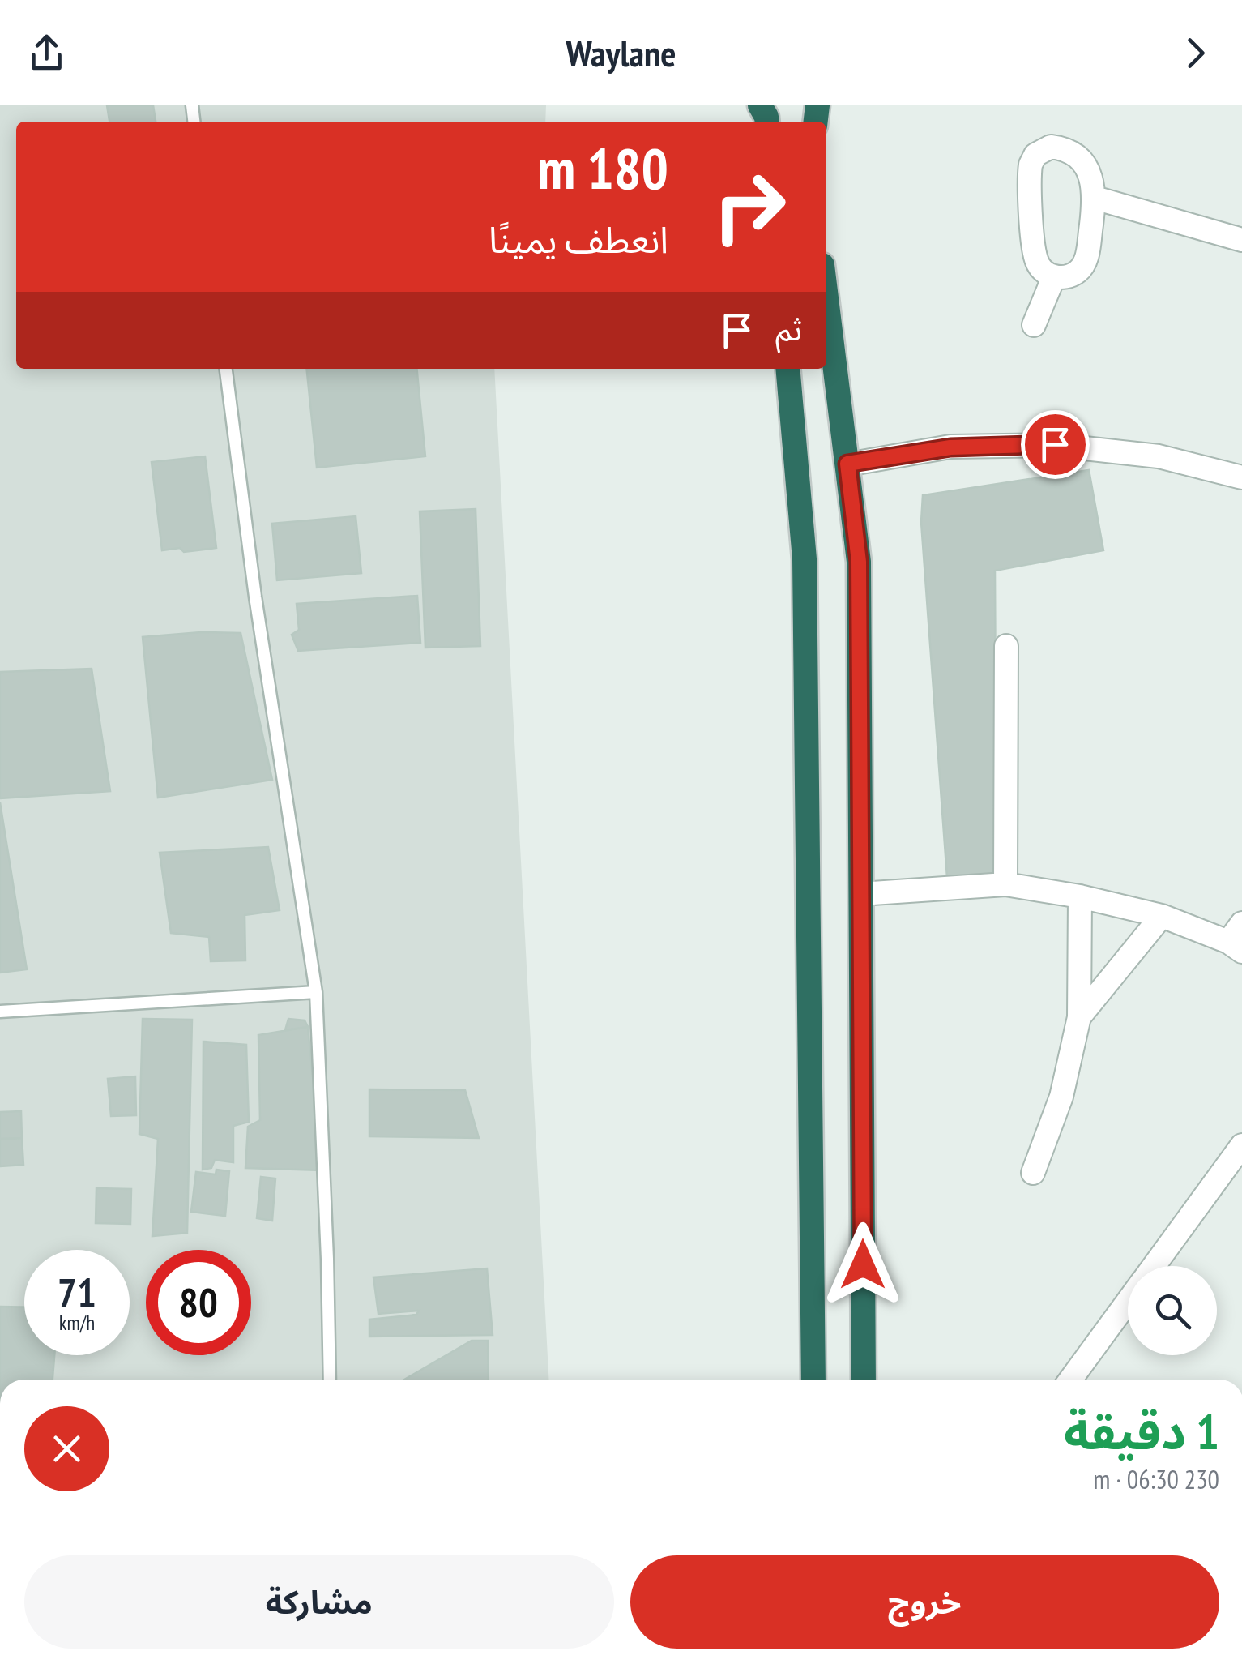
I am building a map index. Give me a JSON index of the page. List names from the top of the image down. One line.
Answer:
{"page":{"header":"Waylane","turn":["180 m","انعطف يمينًا"],"then":"ثم","speed":"71 km/h","limit":"80","heading":["1 دقيقة","230 m · 06:30"],"buttons":["خروج","مشاركة"]}}
